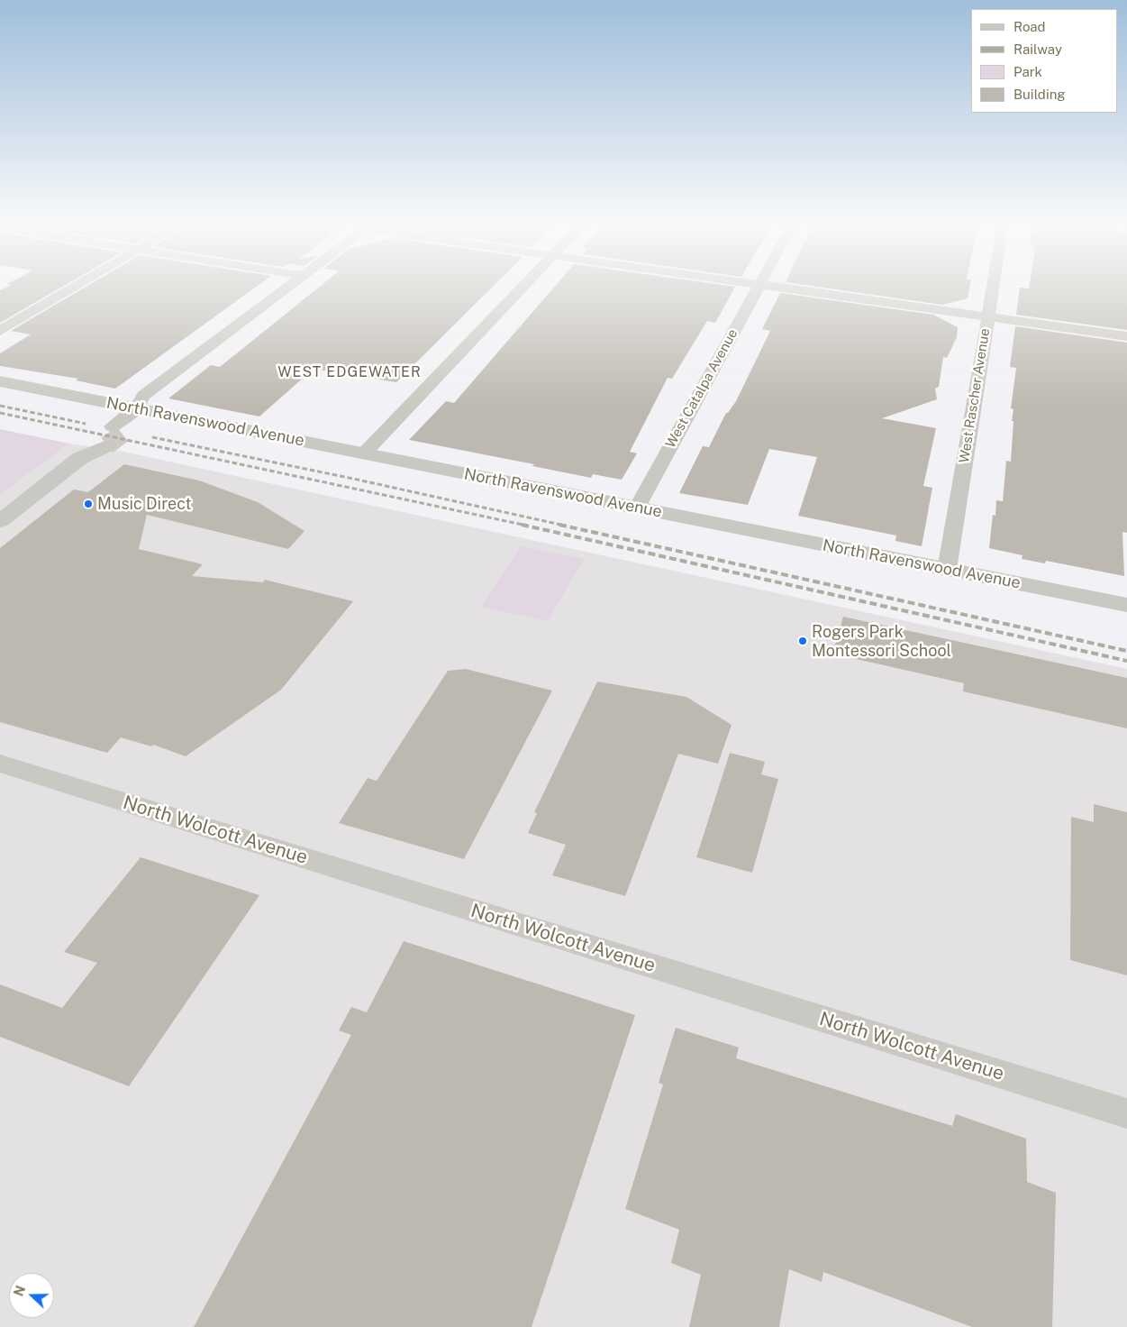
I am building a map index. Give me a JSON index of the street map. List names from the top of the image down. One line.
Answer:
{"streets":{"street":["West Catalpa Avenue","West Rascher Avenue","North Ravenswood Avenue","North Wolcott Avenue"]},"crossings":[["West Catalpa Avenue","North Ravenswood Avenue"],["West Rascher Avenue","North Ravenswood Avenue"]],"districts":["WEST EDGEWATER"],"places":["Music Direct","Rogers Park Montessori School"],"legend":["Road","Railway","Park","Building"],"north":"left"}
